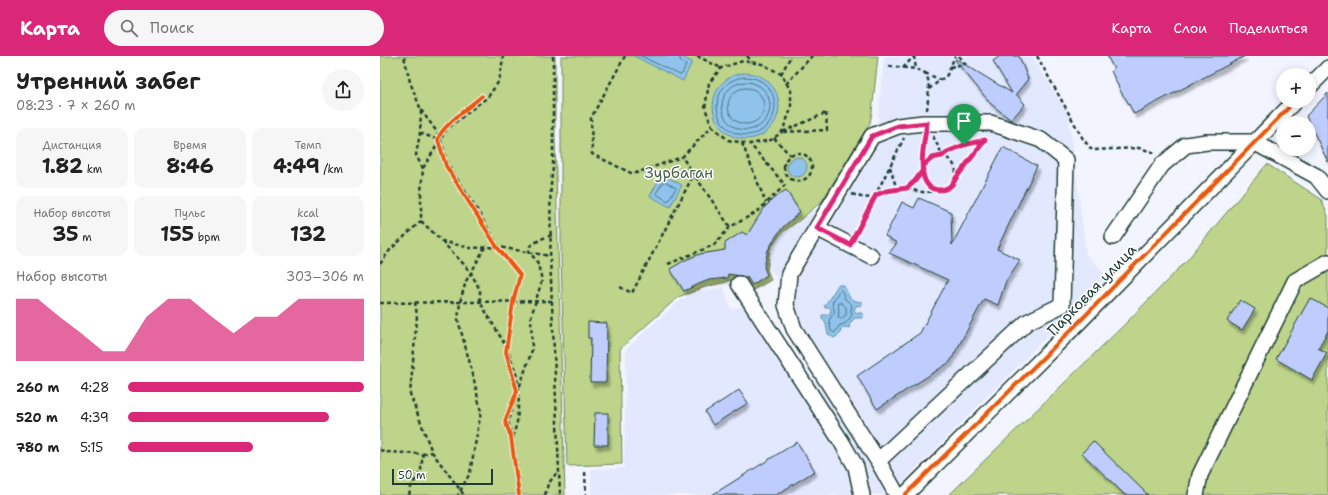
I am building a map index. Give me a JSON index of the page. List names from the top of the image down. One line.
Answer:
{"streets":{"street":["Парковая улица"]},"parks":["Зурбаган"],"scale_bar":"50 m","page":{"header":"Карта","search":"Поиск","nav":["Карта","Слои","Поделиться"],"heading":["Утренний забег","08:23 · 7 × 260 m"],"map_buttons":["+","−"],"stats":[["Дистанция","1.82 km"],["Время","8:46"],["Темп","4:49 /km"],["Набор высоты","35 m"],["Пульс","155 bpm"],["kcal","132"]],"chart":["Набор высоты","303–306 m"],"list":[{"name":"260 m","note":"4:28"},{"name":"520 m","note":"4:39"},{"name":"780 m","note":"5:15"}],"scale":"50 m"}}
